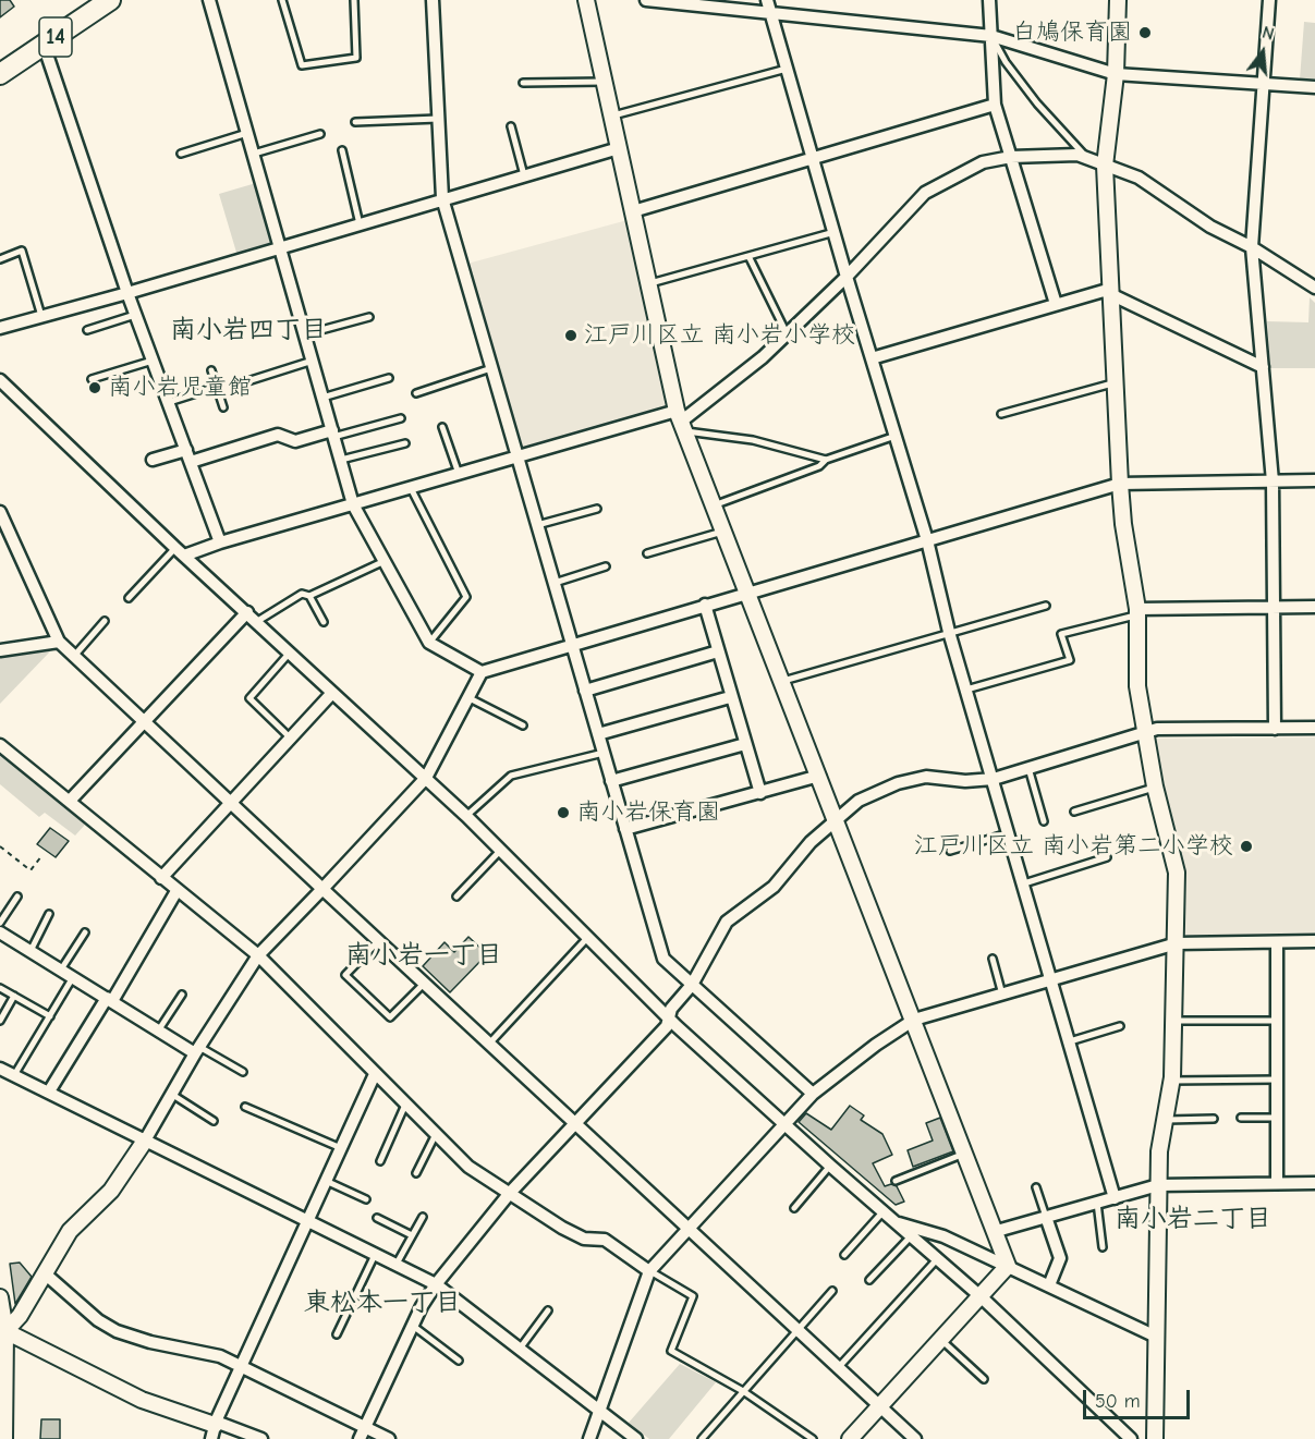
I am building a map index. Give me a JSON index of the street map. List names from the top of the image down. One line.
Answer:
{"streets":{"highway":["14"]},"districts":["南小岩四丁目","南小岩一丁目","南小岩二丁目","東松本一丁目"],"places":["白鳩保育園","江戸川区立 南小岩小学校","南小岩児童館","南小岩保育園","江戸川区立 南小岩第二小学校"],"scale_bar":"50 m","north":"top"}
